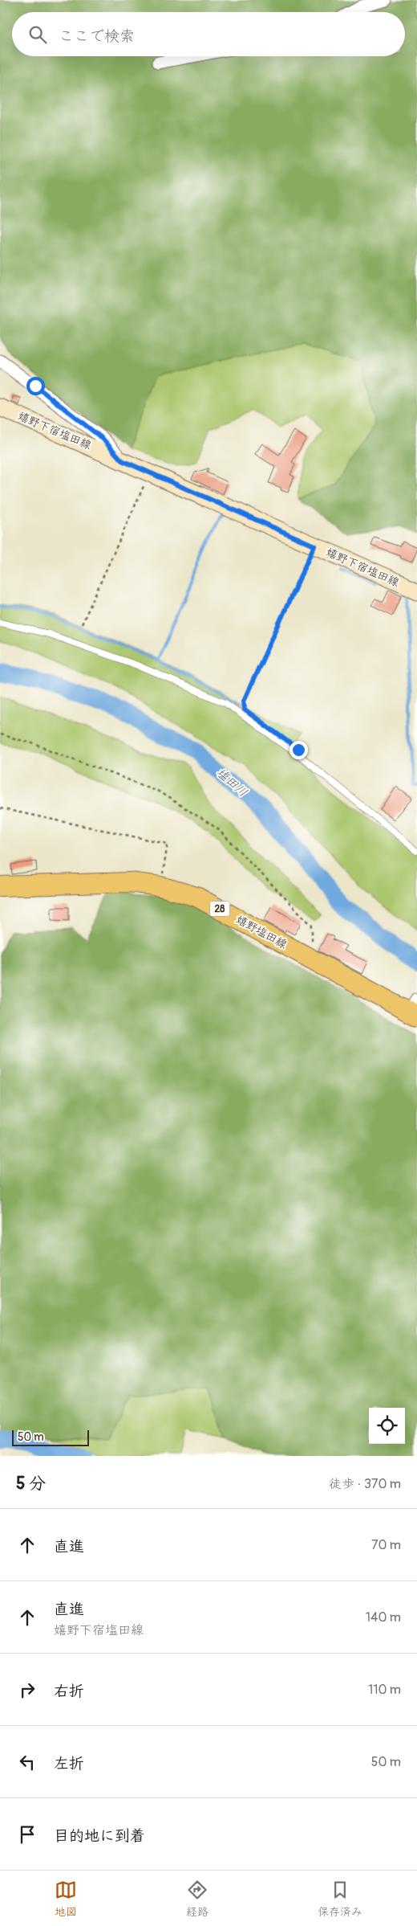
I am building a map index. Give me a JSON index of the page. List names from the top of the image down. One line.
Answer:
{"streets":{"main road":["嬉野下宿塩田線","28","嬉野塩田線"]},"water":["塩田川"],"scale_bar":"50 m","page":{"search":"ここで検索","scale":"50 m","heading":["5 分","徒歩 · 370 m"],"list":[["直進","70 m"],["直進","嬉野下宿塩田線","140 m"],["右折","110 m"],["左折","50 m"],"目的地に到着"],"nav":["地図","経路","保存済み"]}}
